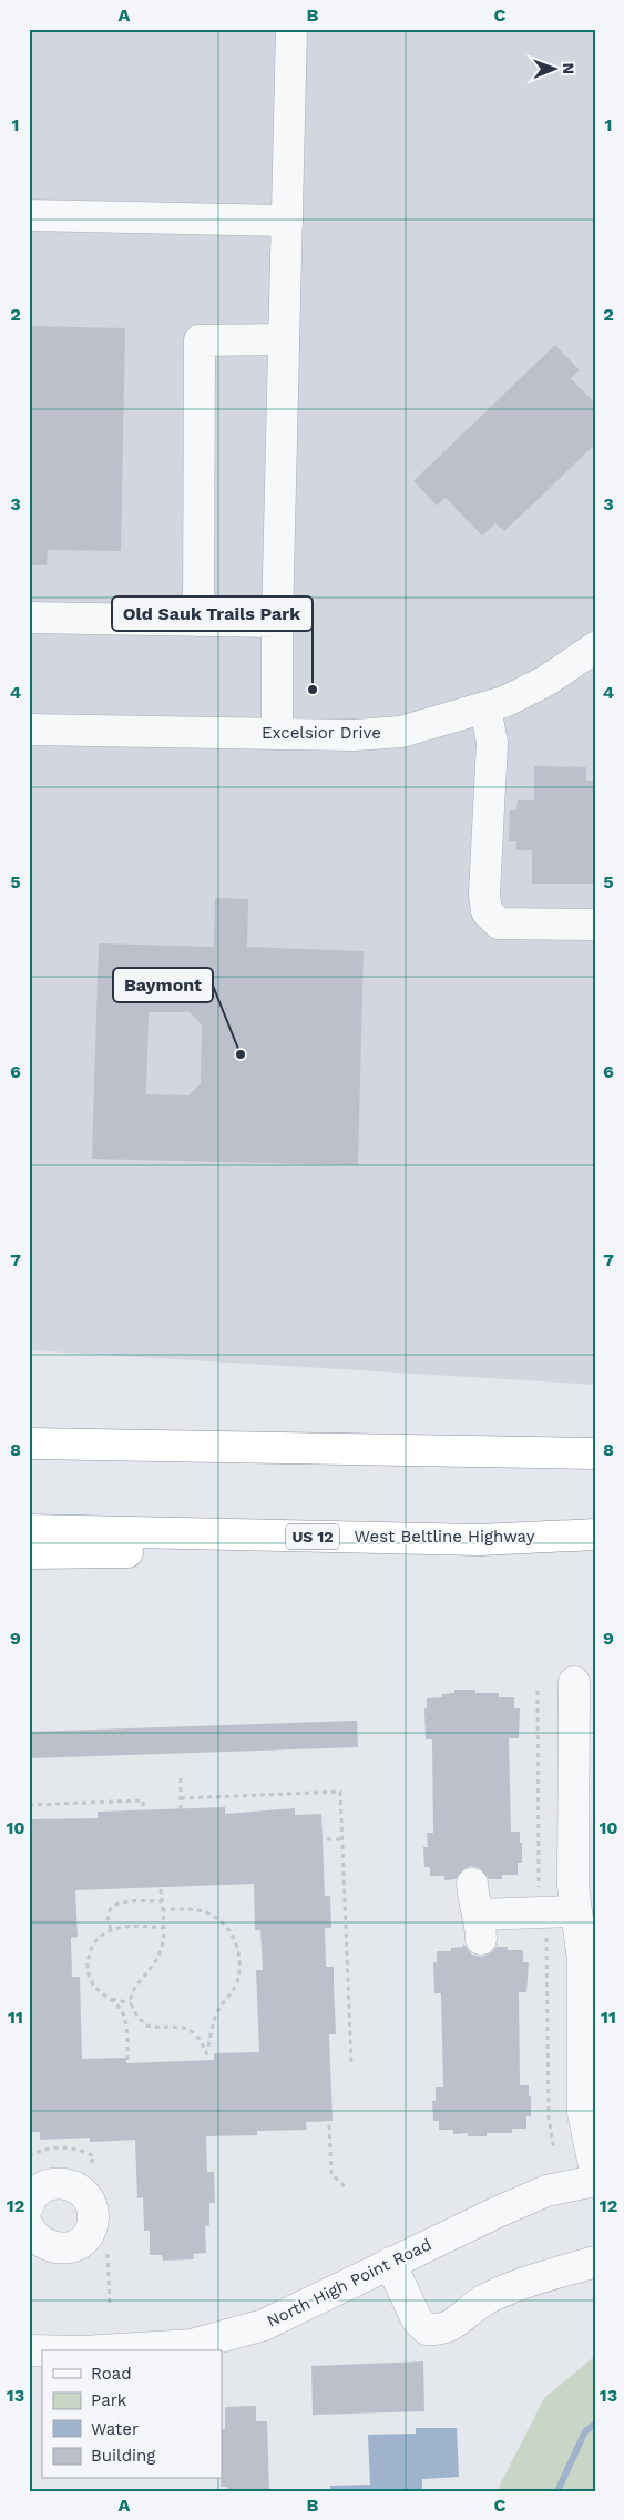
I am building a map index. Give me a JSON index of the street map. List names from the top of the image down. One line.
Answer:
{"streets":{"highway":["US 12","West Beltline Highway"],"street":["Excelsior Drive","North High Point Road"]},"places":["Old Sauk Trails Park","Baymont"],"legend":["Road","Park","Water","Building"],"north":"right","grid":{"columns":["A","B","C"],"rows":["1","2","3","4","5","6","7","8","9","10","11","12","13"]}}
